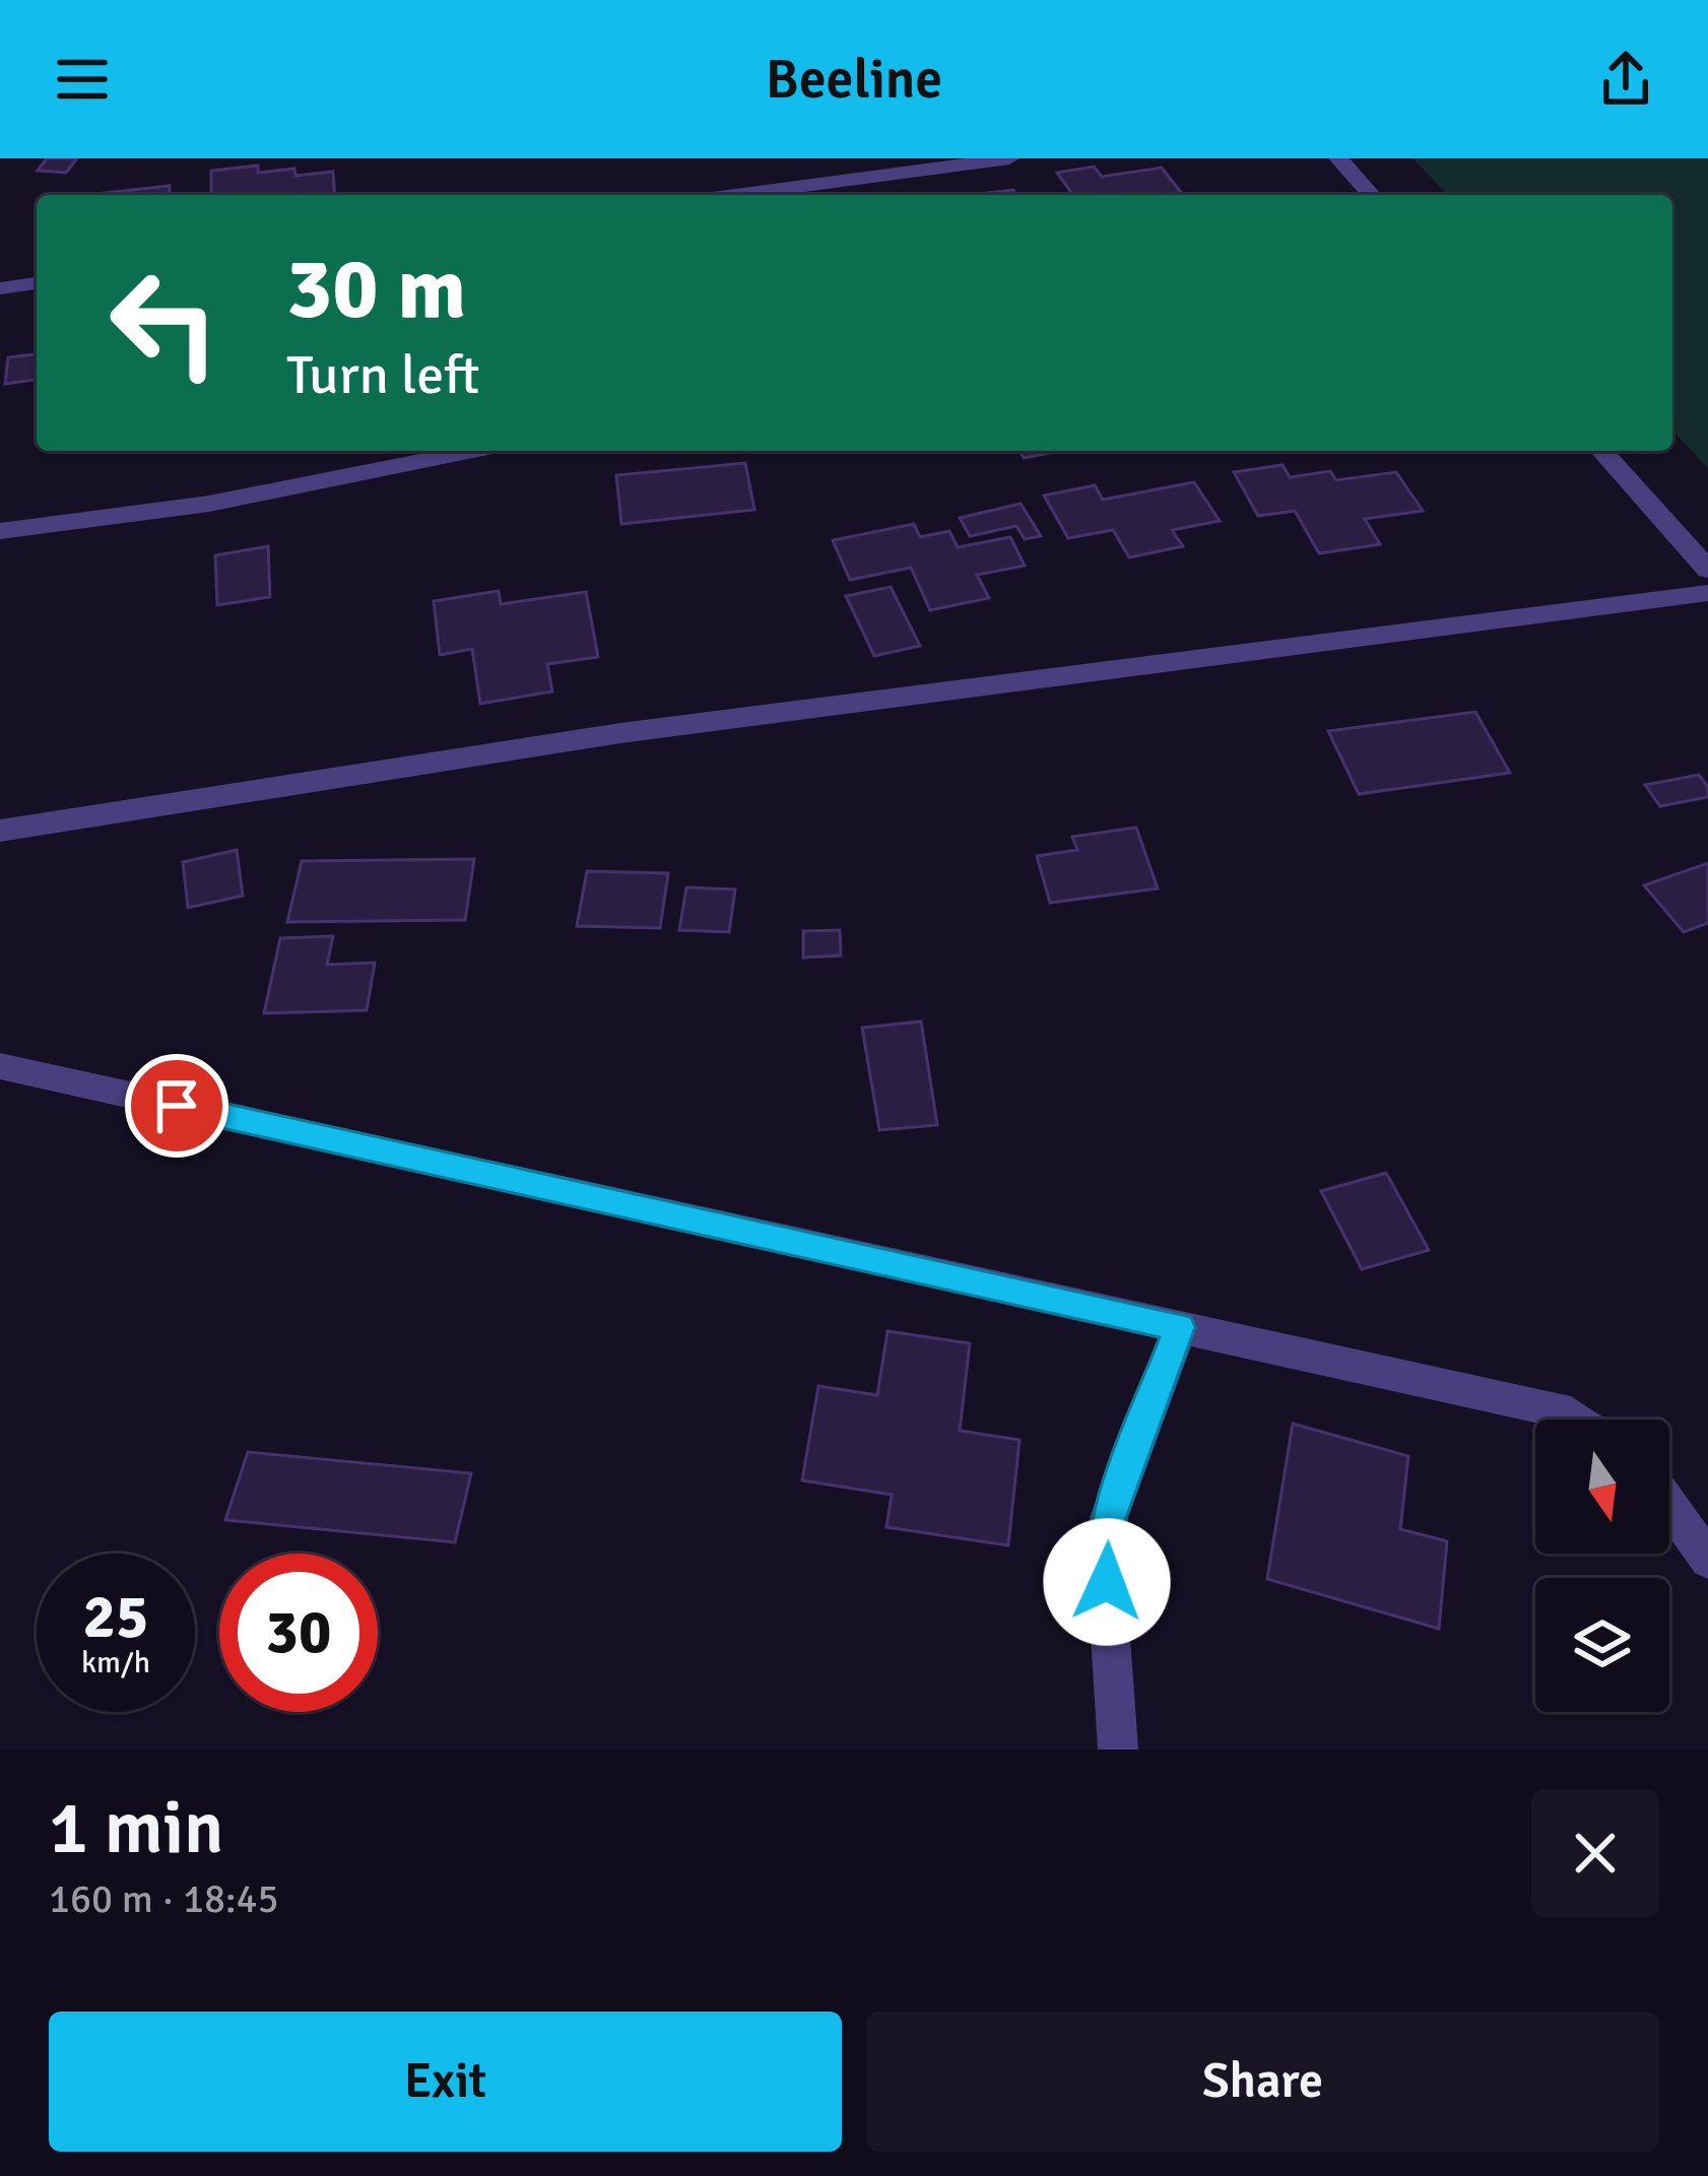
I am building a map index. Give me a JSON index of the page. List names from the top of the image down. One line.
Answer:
{"north":"bottom","page":{"header":"Beeline","turn":["30 m","Turn left"],"speed":"25 km/h","limit":"30","heading":["1 min","160 m · 18:45"],"buttons":["Exit","Share"]}}
